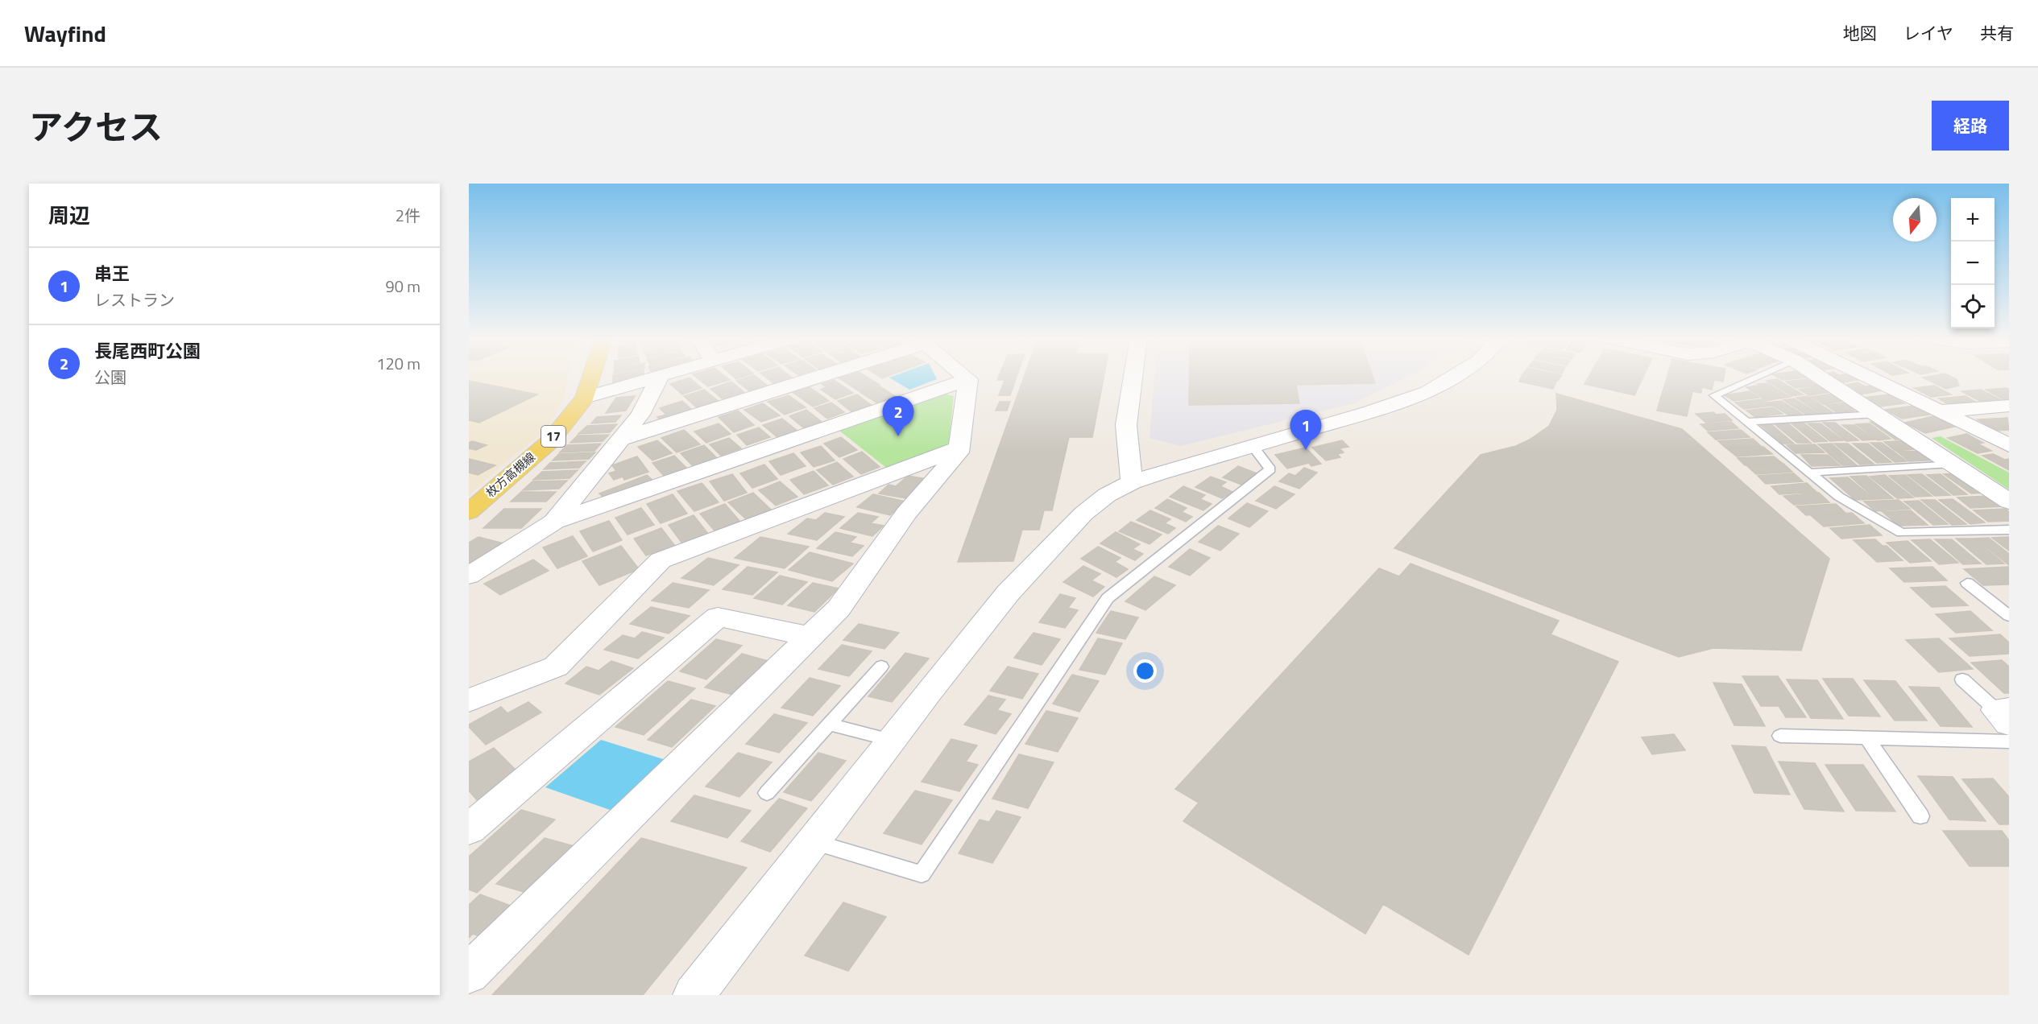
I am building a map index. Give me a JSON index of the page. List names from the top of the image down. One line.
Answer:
{"streets":{"main road":["17","枚方高槻線"]},"north":"bottom","page":{"header":"Wayfind","nav":["地図","レイヤ","共有"],"title":"アクセス","buttons":"経路","heading":["周辺","2件"],"map_buttons":["+","−"],"list":[{"mark":"1","name":"串王","note":"レストラン","value":"90 m"},{"mark":"2","name":"長尾西町公園","note":"公園","value":"120 m"}],"pins":["2","1"]}}
